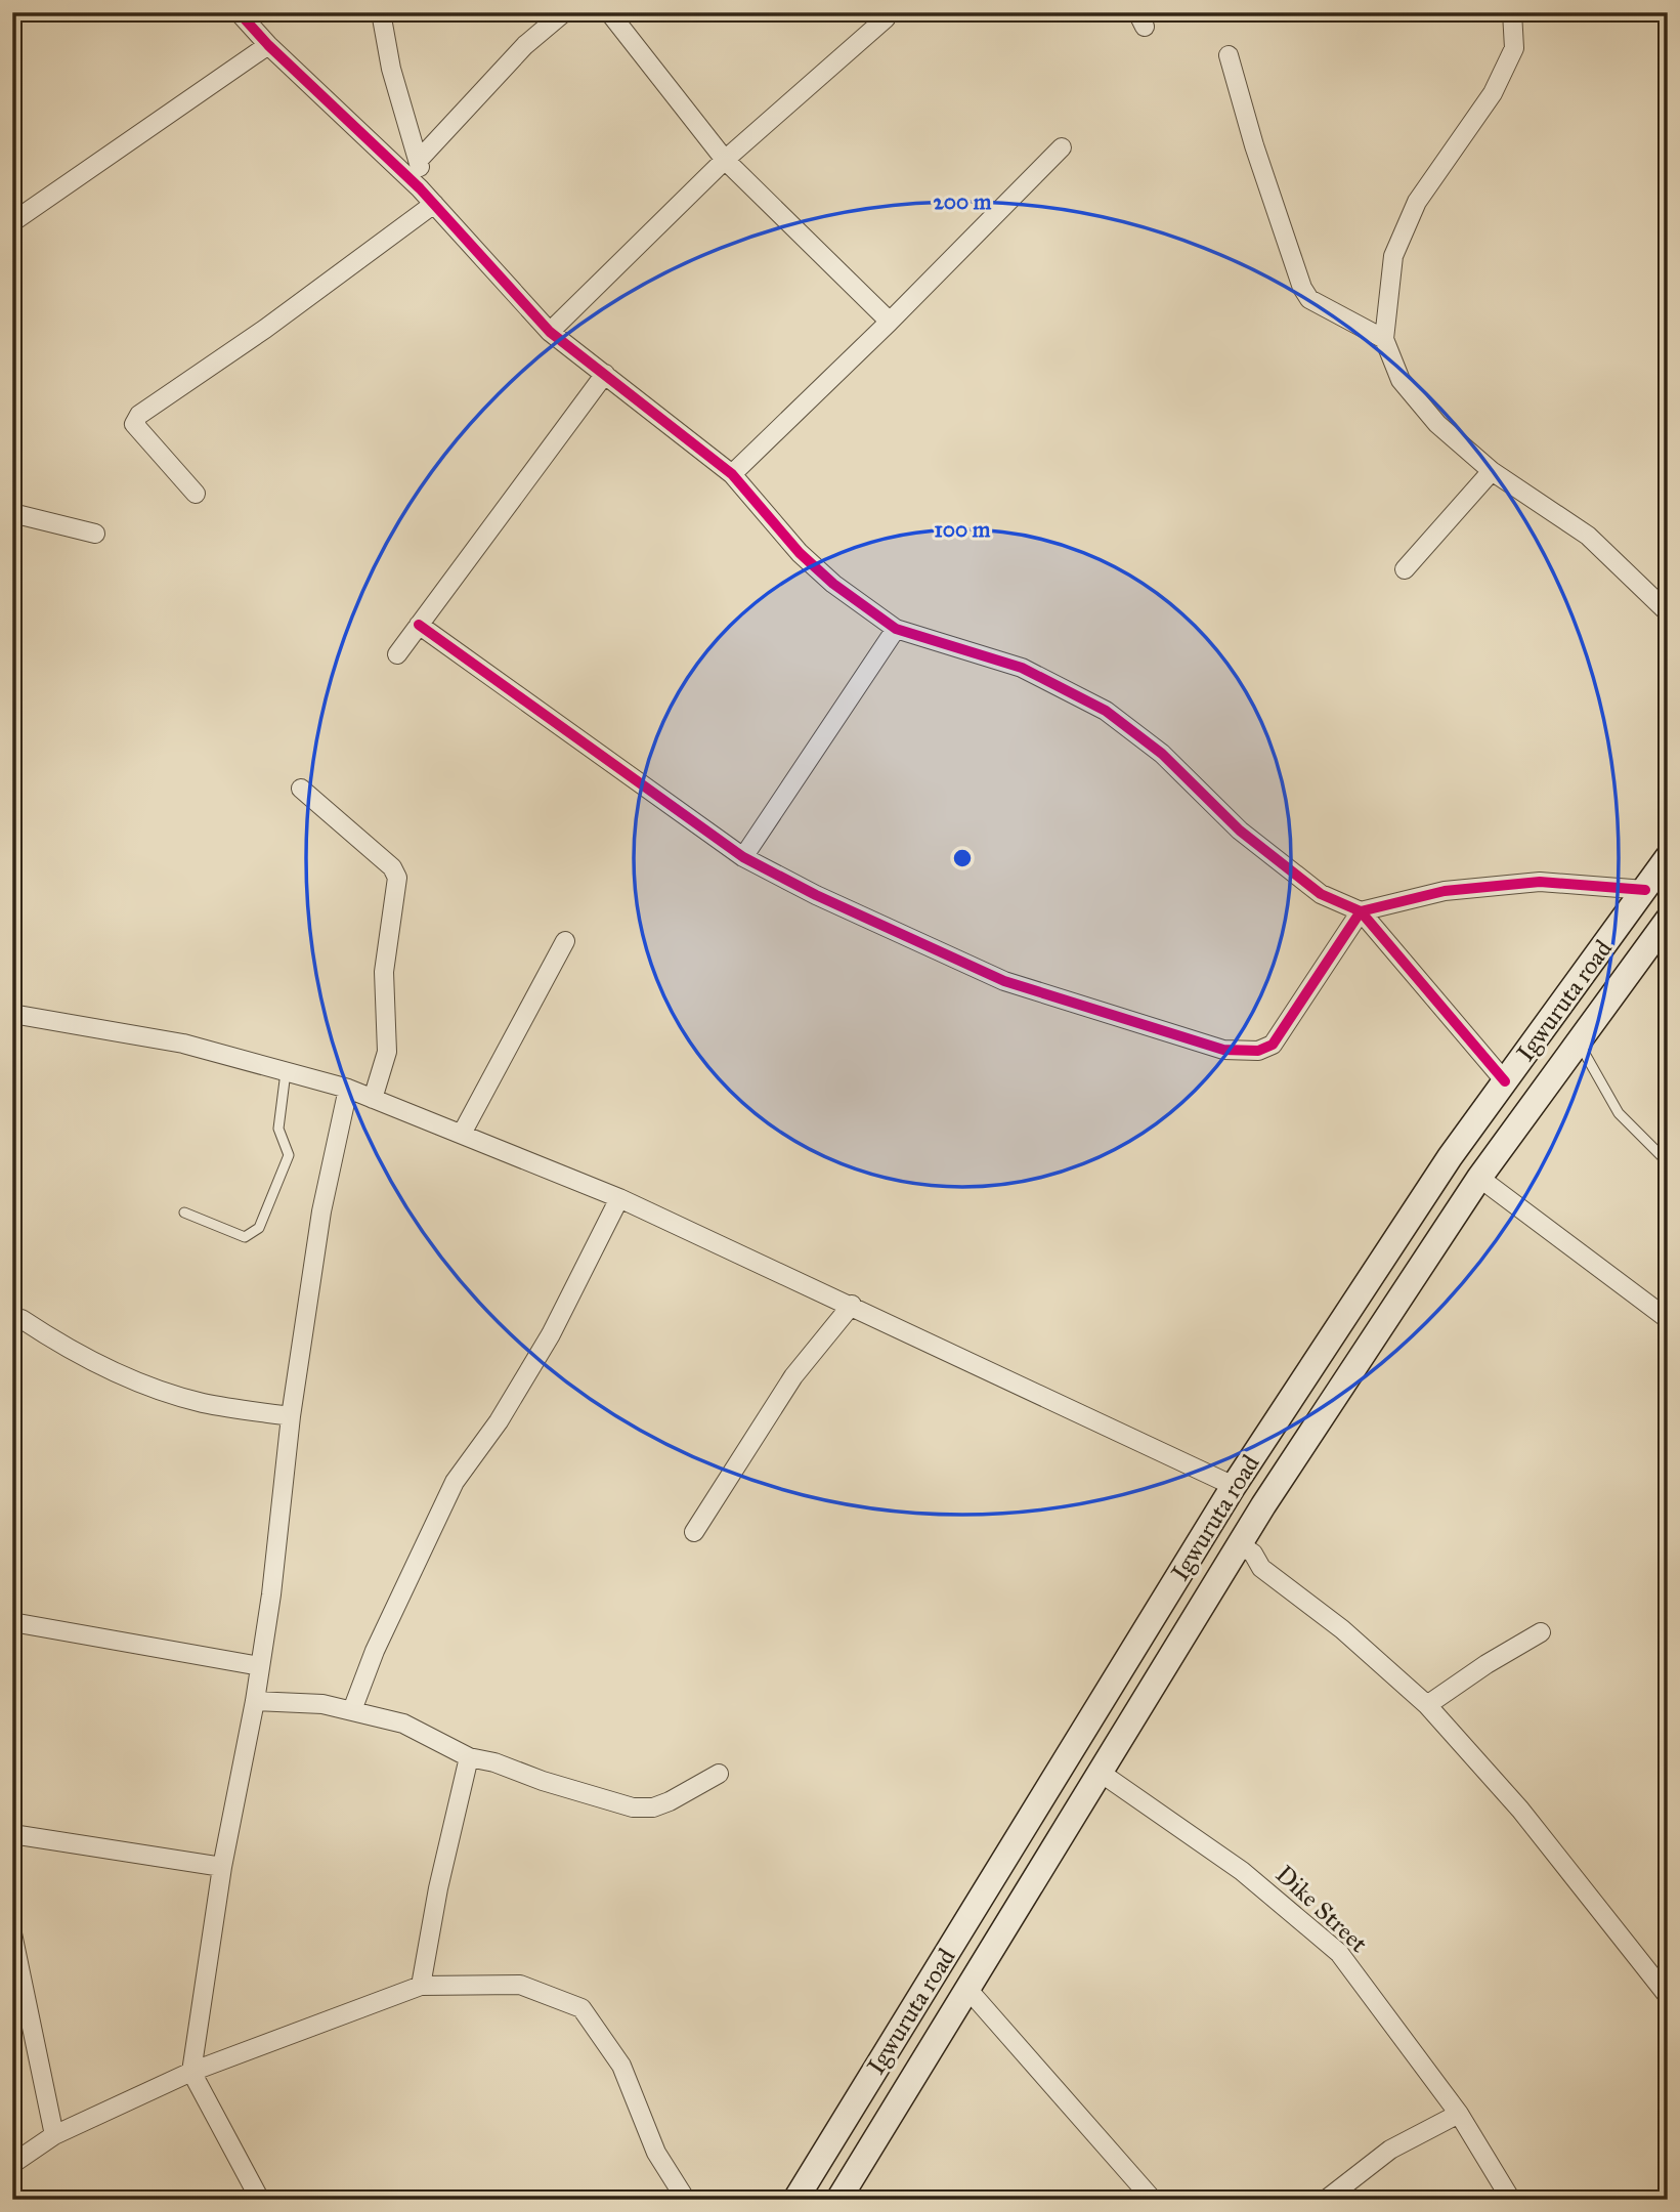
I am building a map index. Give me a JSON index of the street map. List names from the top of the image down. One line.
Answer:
{"streets":{"main road":["Igwuruta road"],"street":["Dike Street"]},"crossings":[["Igwuruta road","Dike Street"]],"rings":["200 m","100 m"]}
